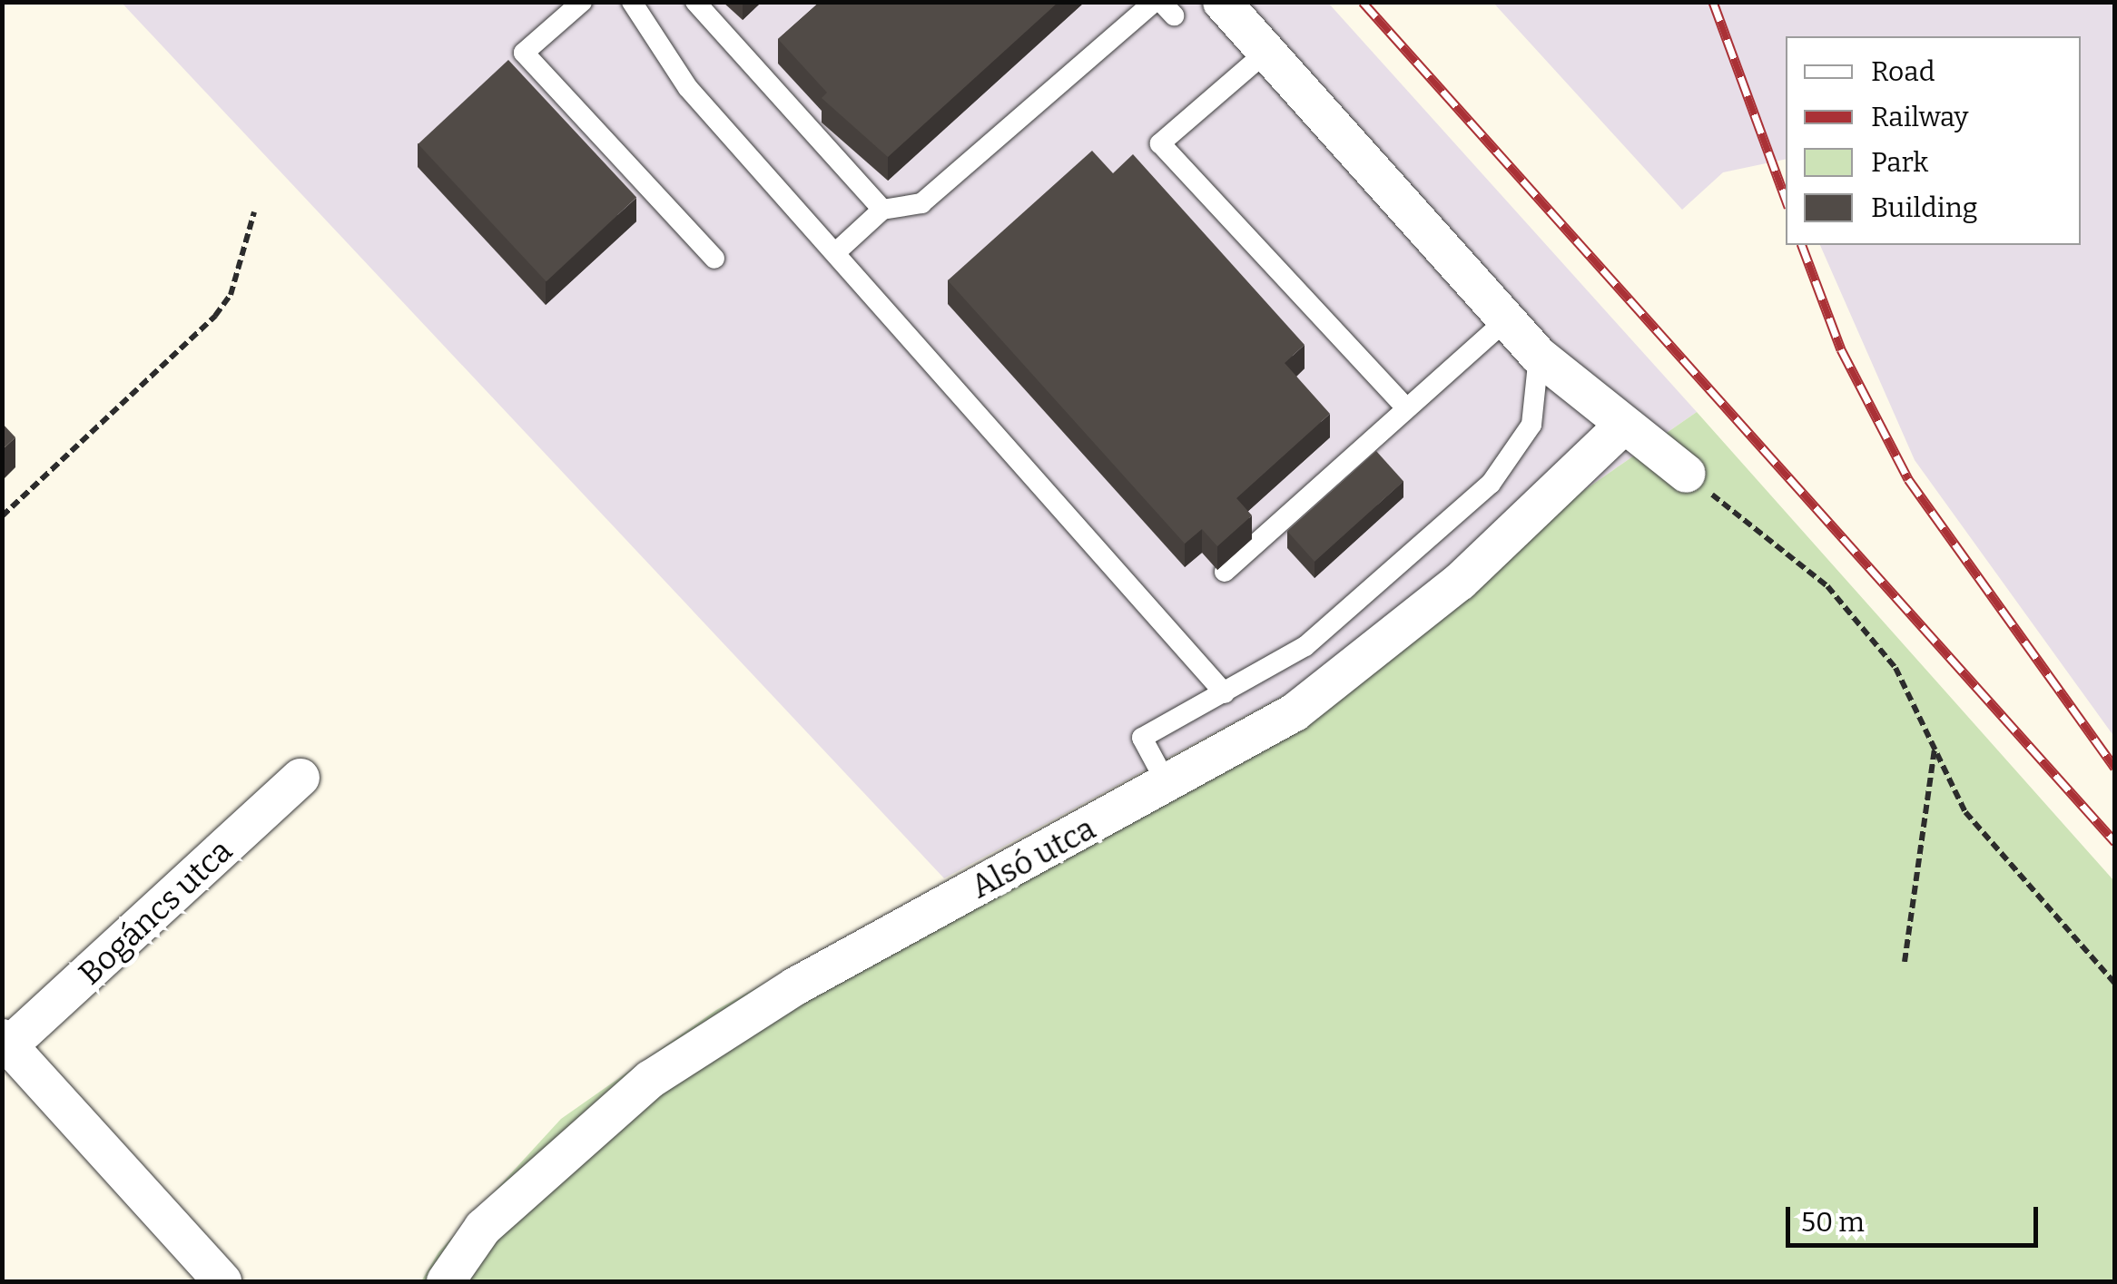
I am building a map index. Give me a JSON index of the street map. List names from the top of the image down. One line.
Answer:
{"streets":{"street":["Alsó utca","Bogáncs utca"]},"legend":["Road","Railway","Park","Building"],"scale_bar":"50 m"}
